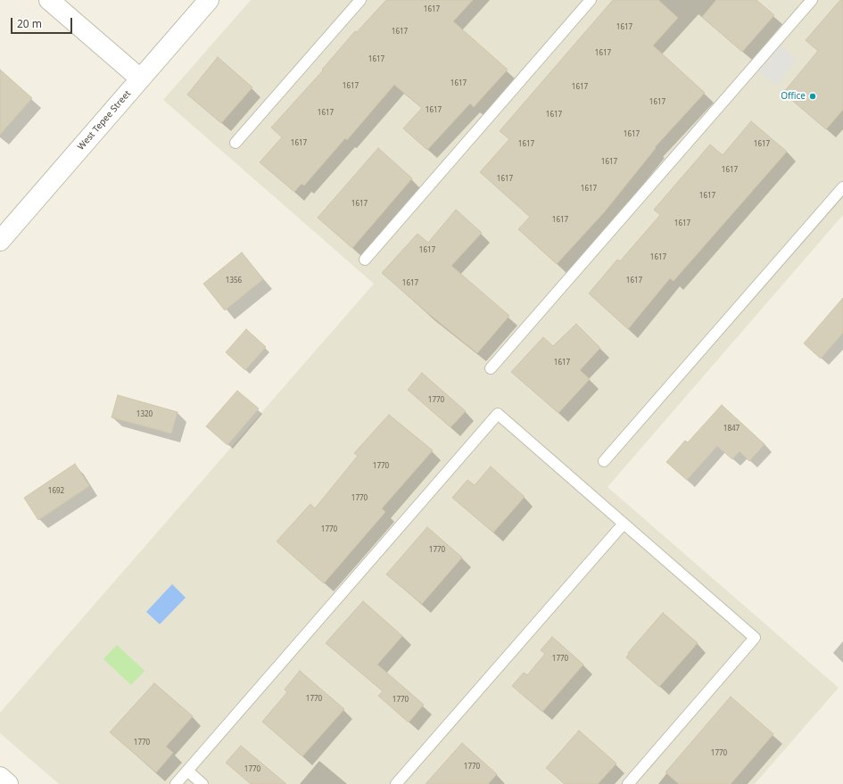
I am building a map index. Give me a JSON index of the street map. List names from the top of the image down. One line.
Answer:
{"streets":{"street":["West Tepee Street"]},"places":["Office"],"house_numbers":["1617","1617","1617","1617","1617","1617","1617","1617","1617","1617","1617","1617","1617","1617","1617","1617","1617","1617","1617","1617","1617","1617","1617","1617","1617","1617","1356","1617","1617","1617","1770","1320","1847","1770","1692","1770","1770","1770","1770","1770","1770","1770","1770","1770","1770"],"scale_bar":"20 m"}
